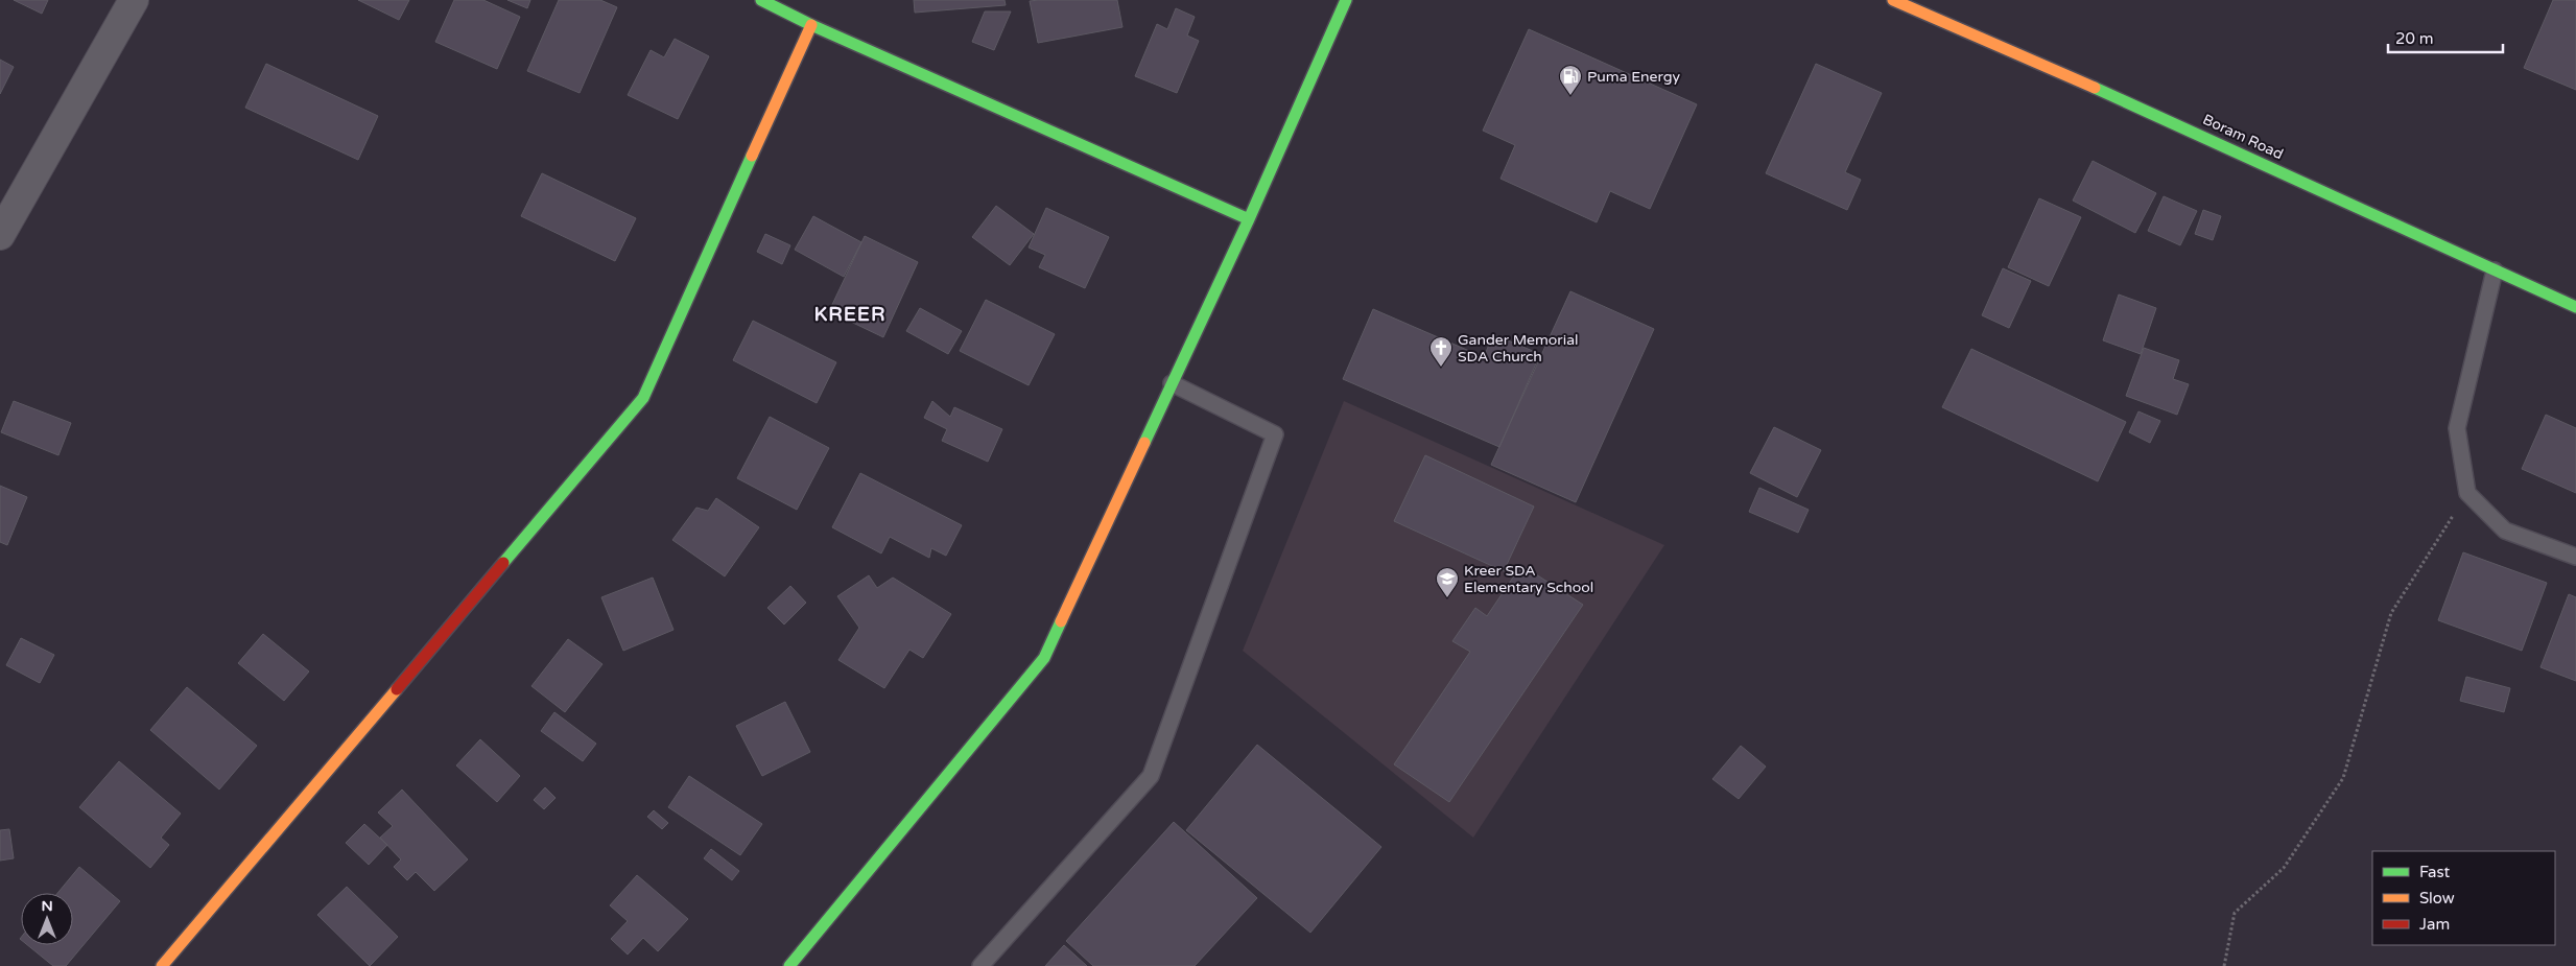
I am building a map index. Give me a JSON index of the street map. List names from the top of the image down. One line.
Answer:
{"streets":{"street":["Boram Road"]},"districts":["KREER"],"places":{"fuel station":["Puma Energy"],"church":["Gander Memorial SDA Church"],"school or university":["Kreer SDA Elementary School"]},"legend":["Fast","Slow","Jam"],"scale_bar":"20 m","north":"top"}
